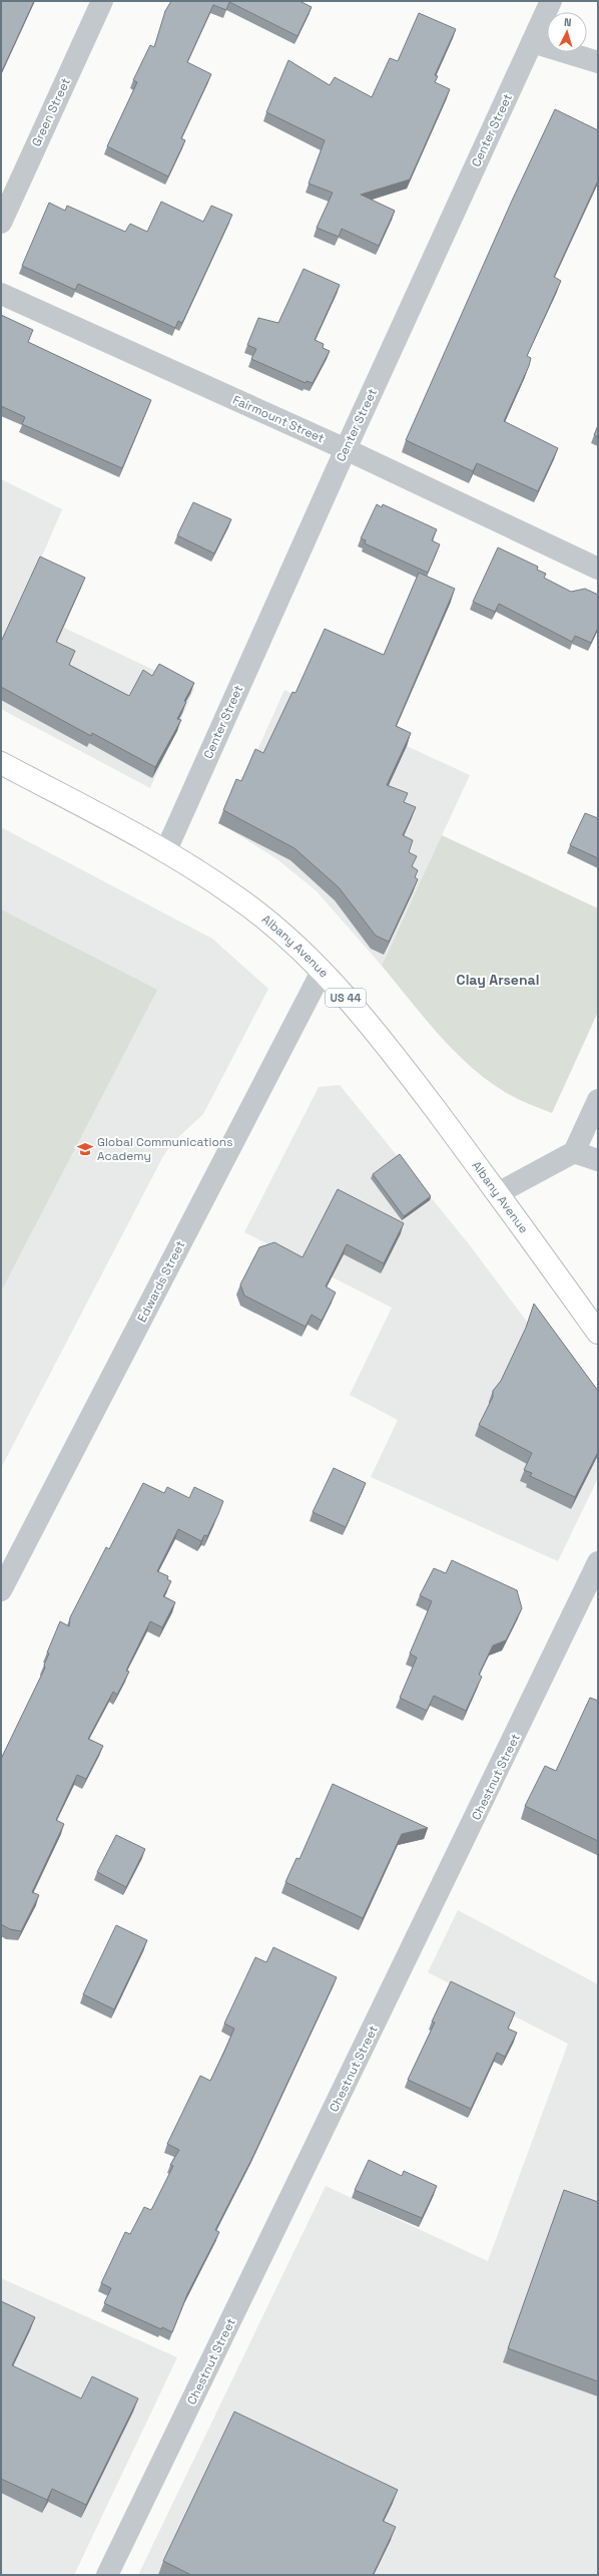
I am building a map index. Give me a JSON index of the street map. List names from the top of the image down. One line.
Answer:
{"streets":{"highway":["Albany Avenue","US 44"],"street":["Green Street","Center Street","Fairmount Street","Edwards Street","Chestnut Street"]},"crossings":[["Center Street","Fairmount Street"],["Center Street","Albany Avenue"],["Albany Avenue","Edwards Street"]],"districts":["Clay Arsenal"],"places":{"school or university":["Global Communications Academy"]},"north":"top"}
